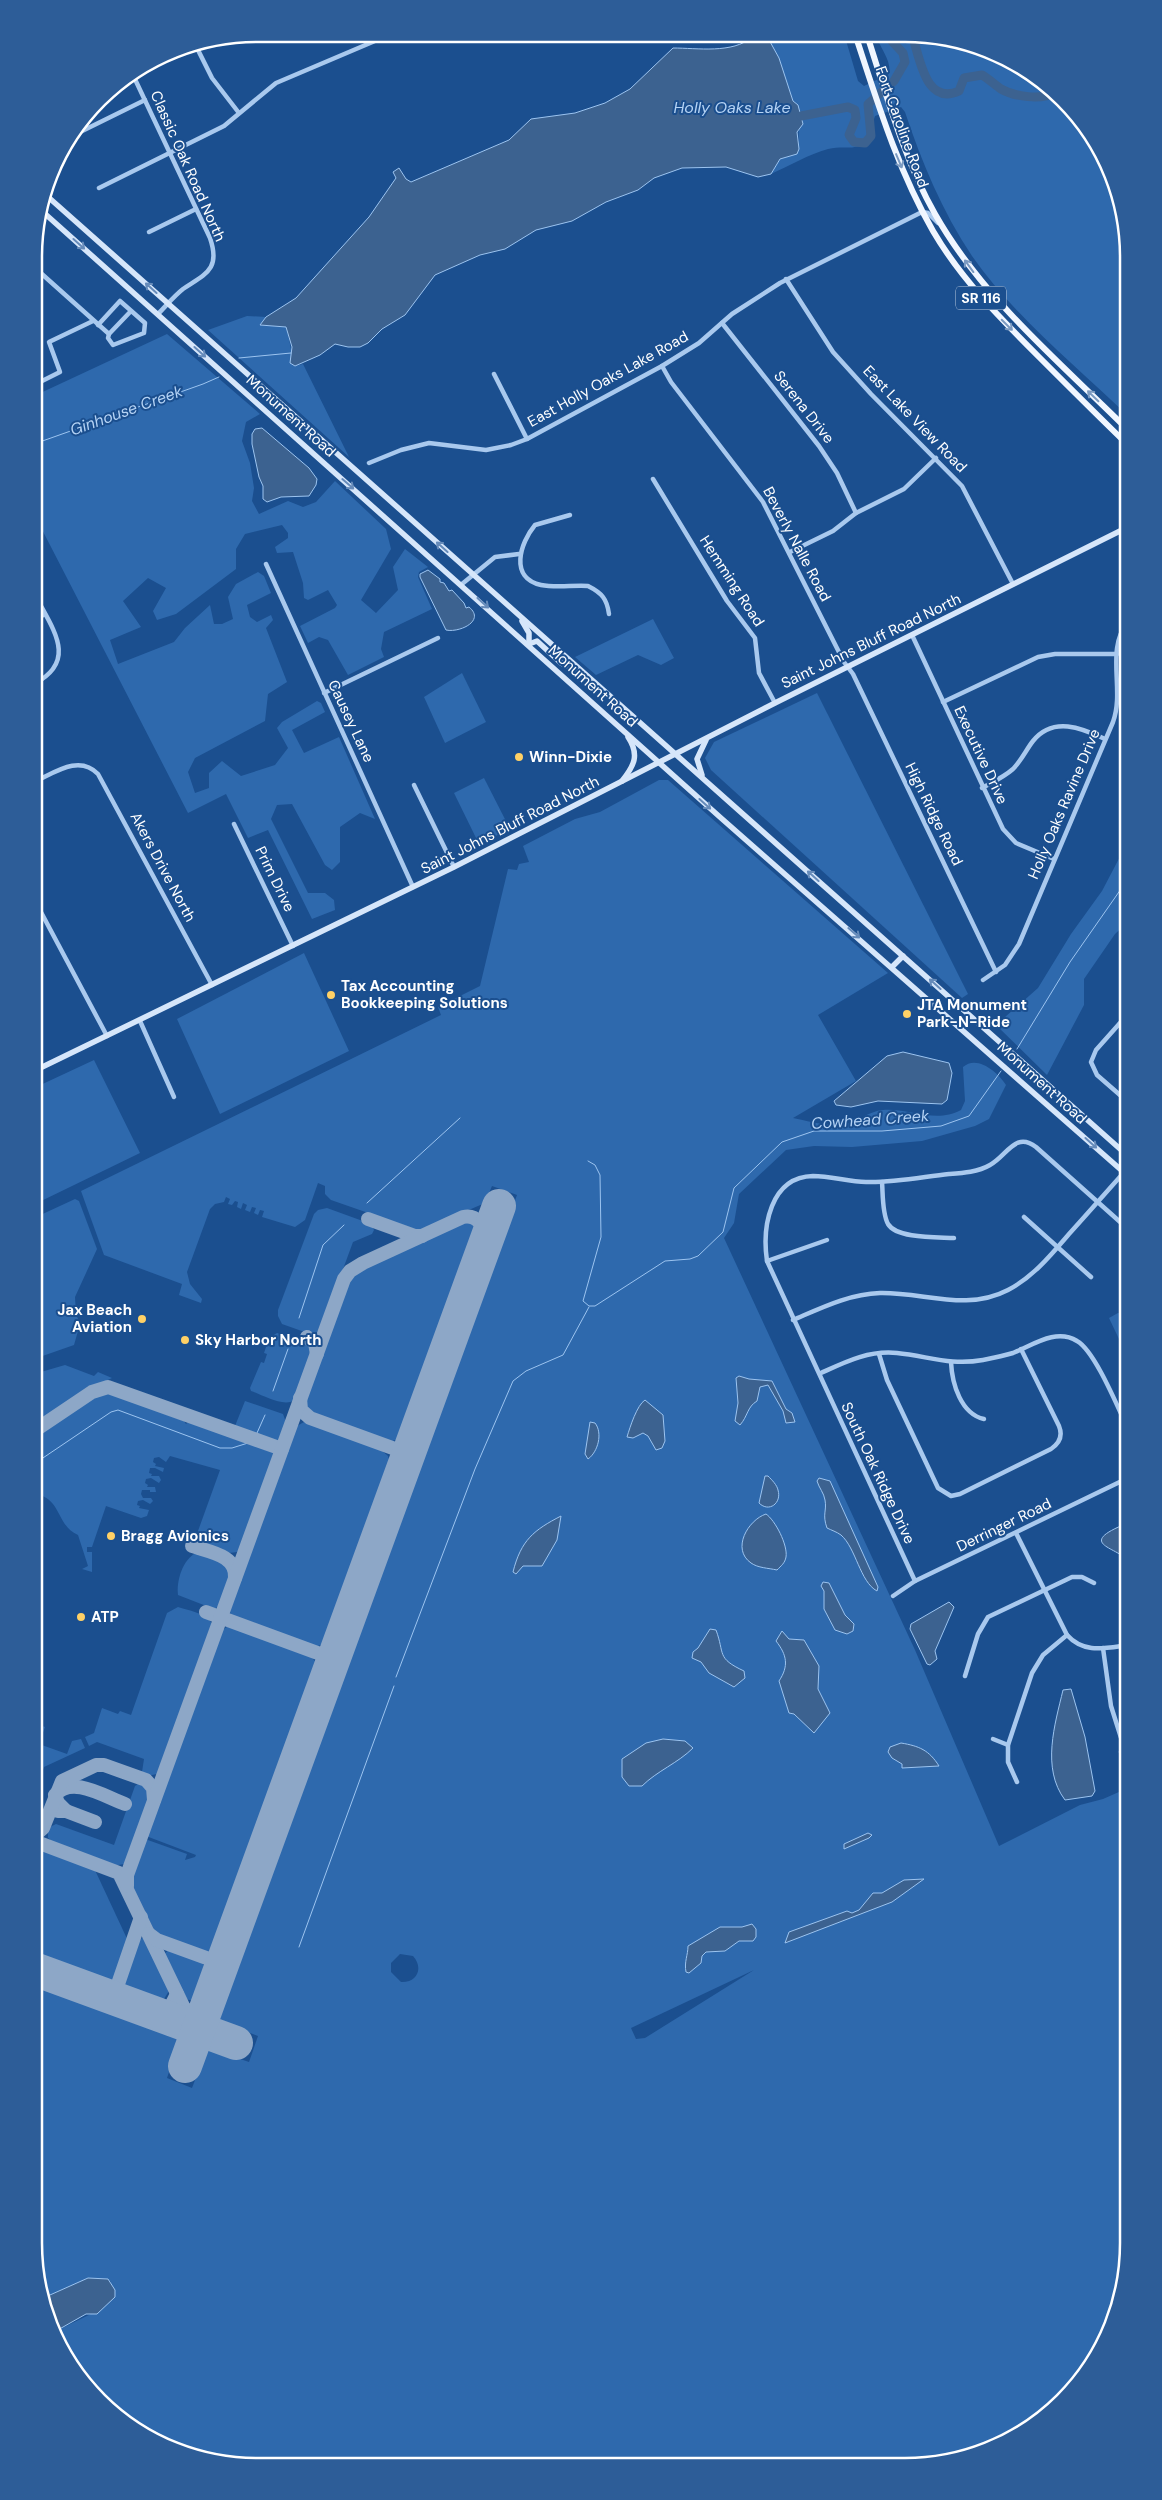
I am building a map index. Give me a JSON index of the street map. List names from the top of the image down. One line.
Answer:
{"streets":{"main road":["Fort Caroline Road","SR 116","Monument Road","Saint Johns Bluff Road North"],"street":["Classic Oak Road North","East Holly Oaks Lake Road","Serena Drive","East Lake View Road","Beverly Nalle Road","Hemming Road","Causey Lane","Executive Drive","Holly Oaks Ravine Drive","High Ridge Road","Akers Drive North","Prim Drive","South Oak Ridge Drive","Derringer Road"]},"crossings":[["Fort Caroline Road","East Holly Oaks Lake Road"],["Classic Oak Road North","Monument Road"],["East Holly Oaks Lake Road","Serena Drive"],["East Holly Oaks Lake Road","East Lake View Road"],["East Holly Oaks Lake Road","Beverly Nalle Road"],["Monument Road","Saint Johns Bluff Road North"],["East Lake View Road","Saint Johns Bluff Road North"],["Beverly Nalle Road","Saint Johns Bluff Road North"],["Beverly Nalle Road","High Ridge Road"],["Hemming Road","Saint Johns Bluff Road North"],["Saint Johns Bluff Road North","Causey Lane"],["Saint Johns Bluff Road North","Executive Drive"],["Saint Johns Bluff Road North","High Ridge Road"],["Saint Johns Bluff Road North","Akers Drive North"],["Saint Johns Bluff Road North","Prim Drive"],["Executive Drive","Holly Oaks Ravine Drive"],["Holly Oaks Ravine Drive","High Ridge Road"],["South Oak Ridge Drive","Derringer Road"]],"water":["Holly Oaks Lake","Ginhouse Creek","Cowhead Creek"],"places":["Winn-Dixie","Tax Accounting Bookkeeping Solutions","JTA Monument Park-N-Ride","Jax Beach Aviation","Sky Harbor North","Bragg Avionics","ATP"]}
